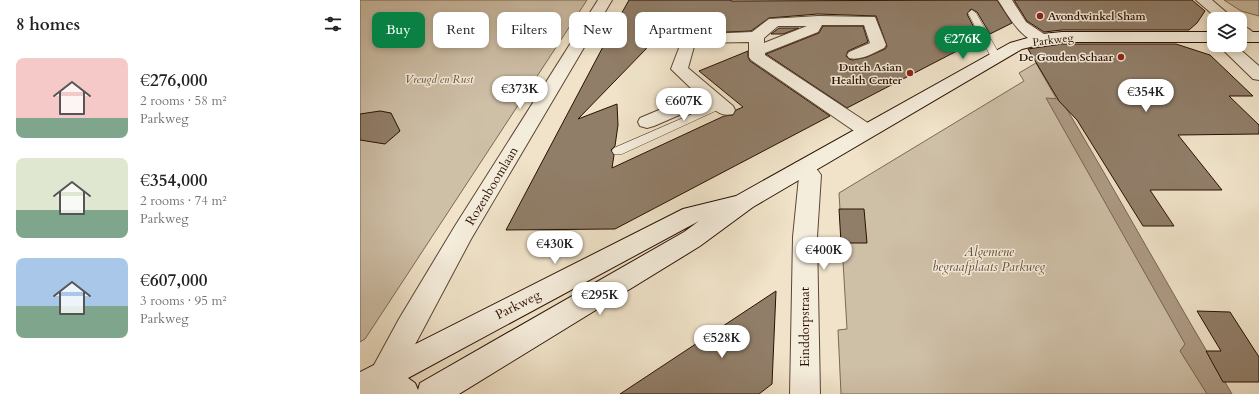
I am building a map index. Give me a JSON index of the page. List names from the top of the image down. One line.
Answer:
{"streets":{"street":["Parkweg","Rozenboomlaan","Einddorpstraat"]},"crossings":[["Parkweg","Rozenboomlaan"],["Parkweg","Einddorpstraat"]],"parks":["Vreugd en Rust","Algemene begraafplaats Parkweg"],"places":["Avondwinkel Sham","De Gouden Schaar","Dutch Asian Health Center"],"page":{"heading":"8 homes","chip":["Buy","Rent","Filters","New","Apartment"],"price":["€276K","€373K","€354K","€607K","€430K","€400K","€295K","€528K"],"list":[{"name":"€276,000","note":"2 rooms · 58 m² · Parkweg"},{"name":"€354,000","note":"2 rooms · 74 m² · Parkweg"},{"name":"€607,000","note":"3 rooms · 95 m² · Parkweg"}]}}
